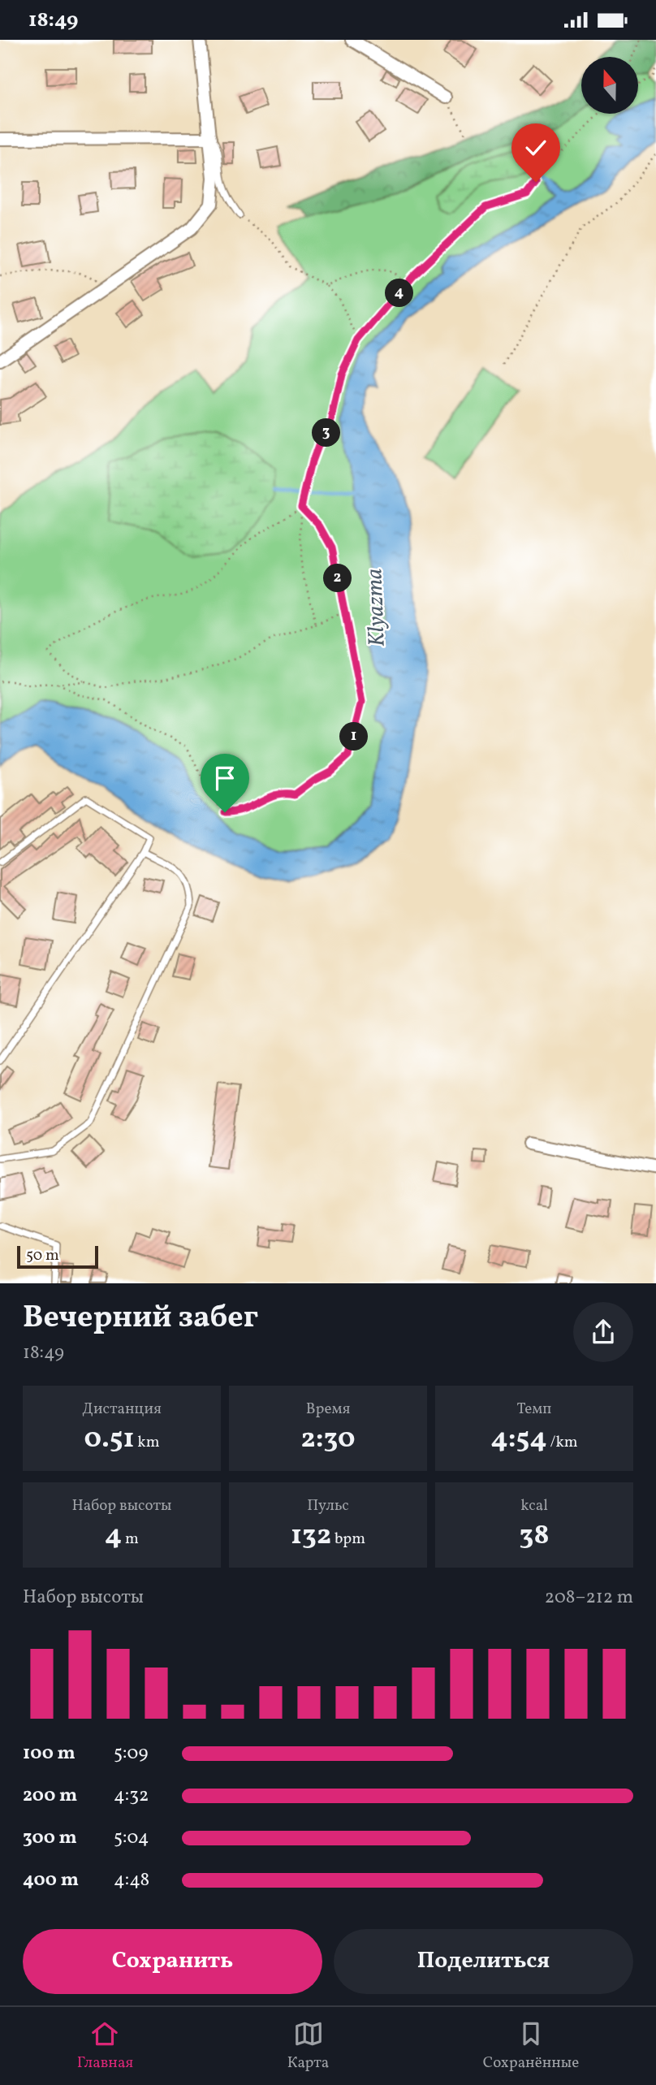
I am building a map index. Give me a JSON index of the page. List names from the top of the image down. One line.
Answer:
{"water":["Klyazma"],"scale_bar":"50 m","north":"top","page":{"status":"18:49","pins":["4","3","2","1"],"scale":"50 m","heading":["Вечерний забег","18:49"],"stats":[["Дистанция","0.51 km"],["Время","2:30"],["Темп","4:54 /km"],["Набор высоты","4 m"],["Пульс","132 bpm"],["kcal","38"]],"chart":["Набор высоты","208–212 m"],"list":[{"name":"100 m","note":"5:09"},{"name":"200 m","note":"4:32"},{"name":"300 m","note":"5:04"},{"name":"400 m","note":"4:48"}],"buttons":["Сохранить","Поделиться"],"tabs":["Главная","Карта","Сохранённые"]}}
